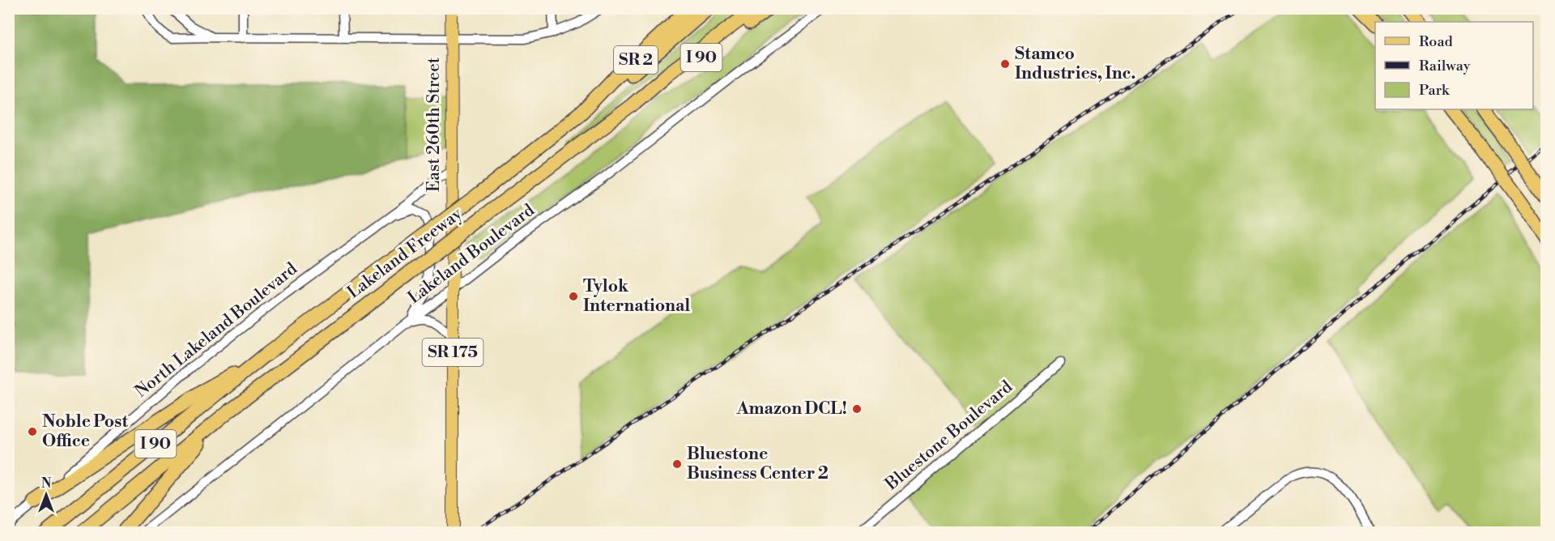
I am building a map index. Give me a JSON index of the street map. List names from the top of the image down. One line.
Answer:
{"streets":{"highway":["I 90","SR 2","Lakeland Freeway"],"main road":["East 260th Street","SR 175"],"street":["Lakeland Boulevard","North Lakeland Boulevard","Bluestone Boulevard"]},"crossings":[["I 90","Lakeland Freeway"],["East 260th Street","Lakeland Boulevard"],["East 260th Street","North Lakeland Boulevard"]],"places":["Stamco Industries, Inc.","Tylok International","Amazon DCL!","Noble Post Office","Bluestone Business Center 2"],"legend":["Road","Railway","Park"],"north":"top"}
